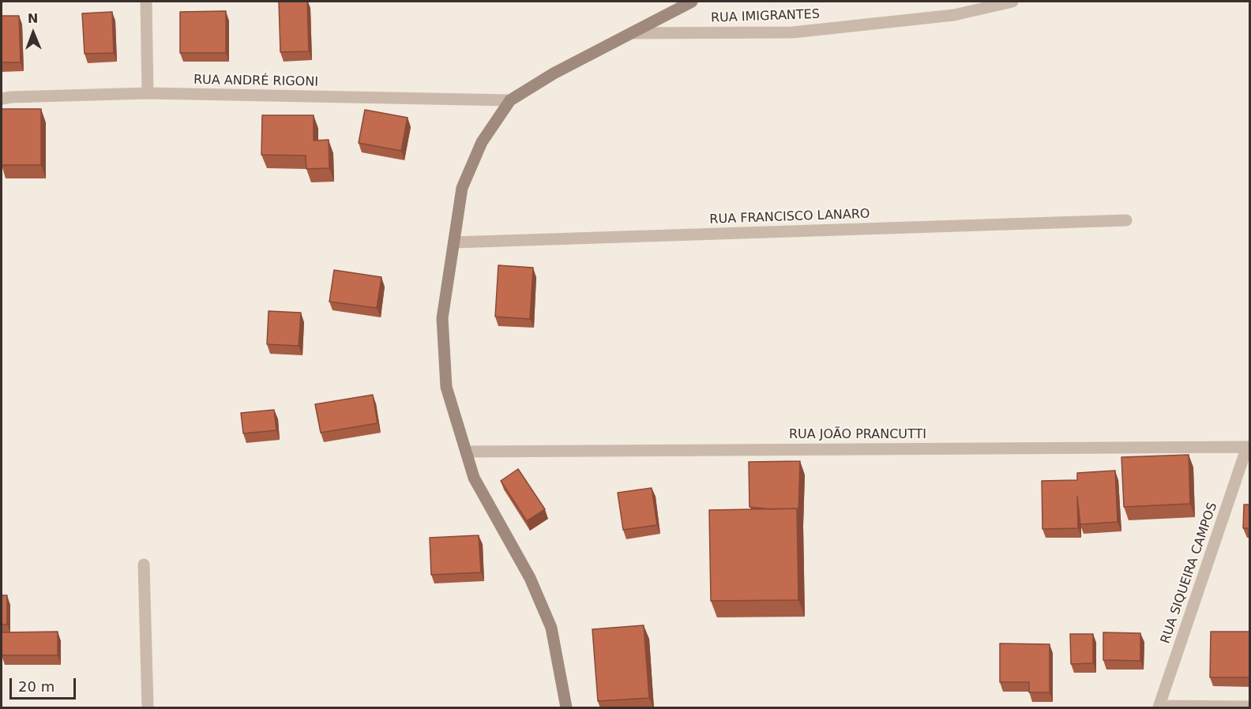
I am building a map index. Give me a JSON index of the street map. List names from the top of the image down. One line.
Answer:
{"streets":{"street":["RUA IMIGRANTES","RUA ANDRÉ RIGONI","RUA FRANCISCO LANARO","RUA JOÃO PRANCUTTI","RUA SIQUEIRA CAMPOS"]},"crossings":[["RUA JOÃO PRANCUTTI","RUA SIQUEIRA CAMPOS"]],"scale_bar":"20 m","north":"top"}
